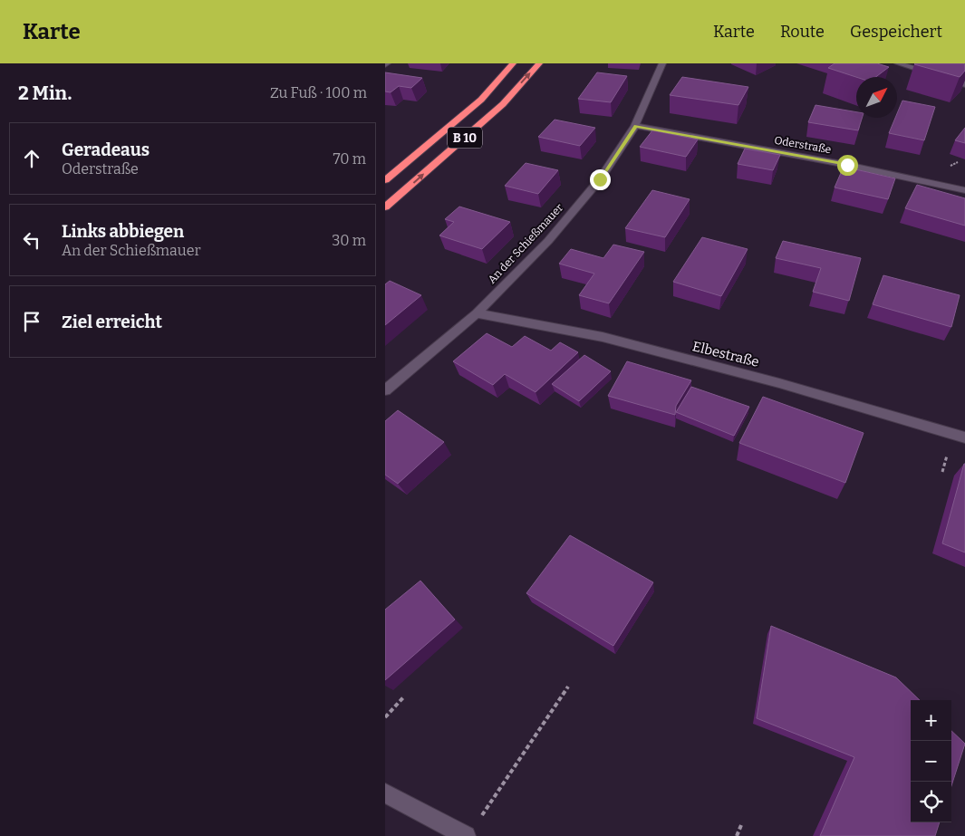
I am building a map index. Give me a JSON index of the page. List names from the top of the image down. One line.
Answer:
{"streets":{"highway":["B 10"],"street":["Oderstraße","An der Schießmauer","Elbestraße"]},"crossings":[["Oderstraße","An der Schießmauer"],["An der Schießmauer","Elbestraße"]],"north":"top right","page":{"header":"Karte","nav":["Karte","Route","Gespeichert"],"heading":["2 Min.","Zu Fuß · 100 m"],"list":[["Geradeaus","Oderstraße","70 m"],["Links abbiegen","An der Schießmauer","30 m"],"Ziel erreicht"],"map_buttons":["+","−"]}}
